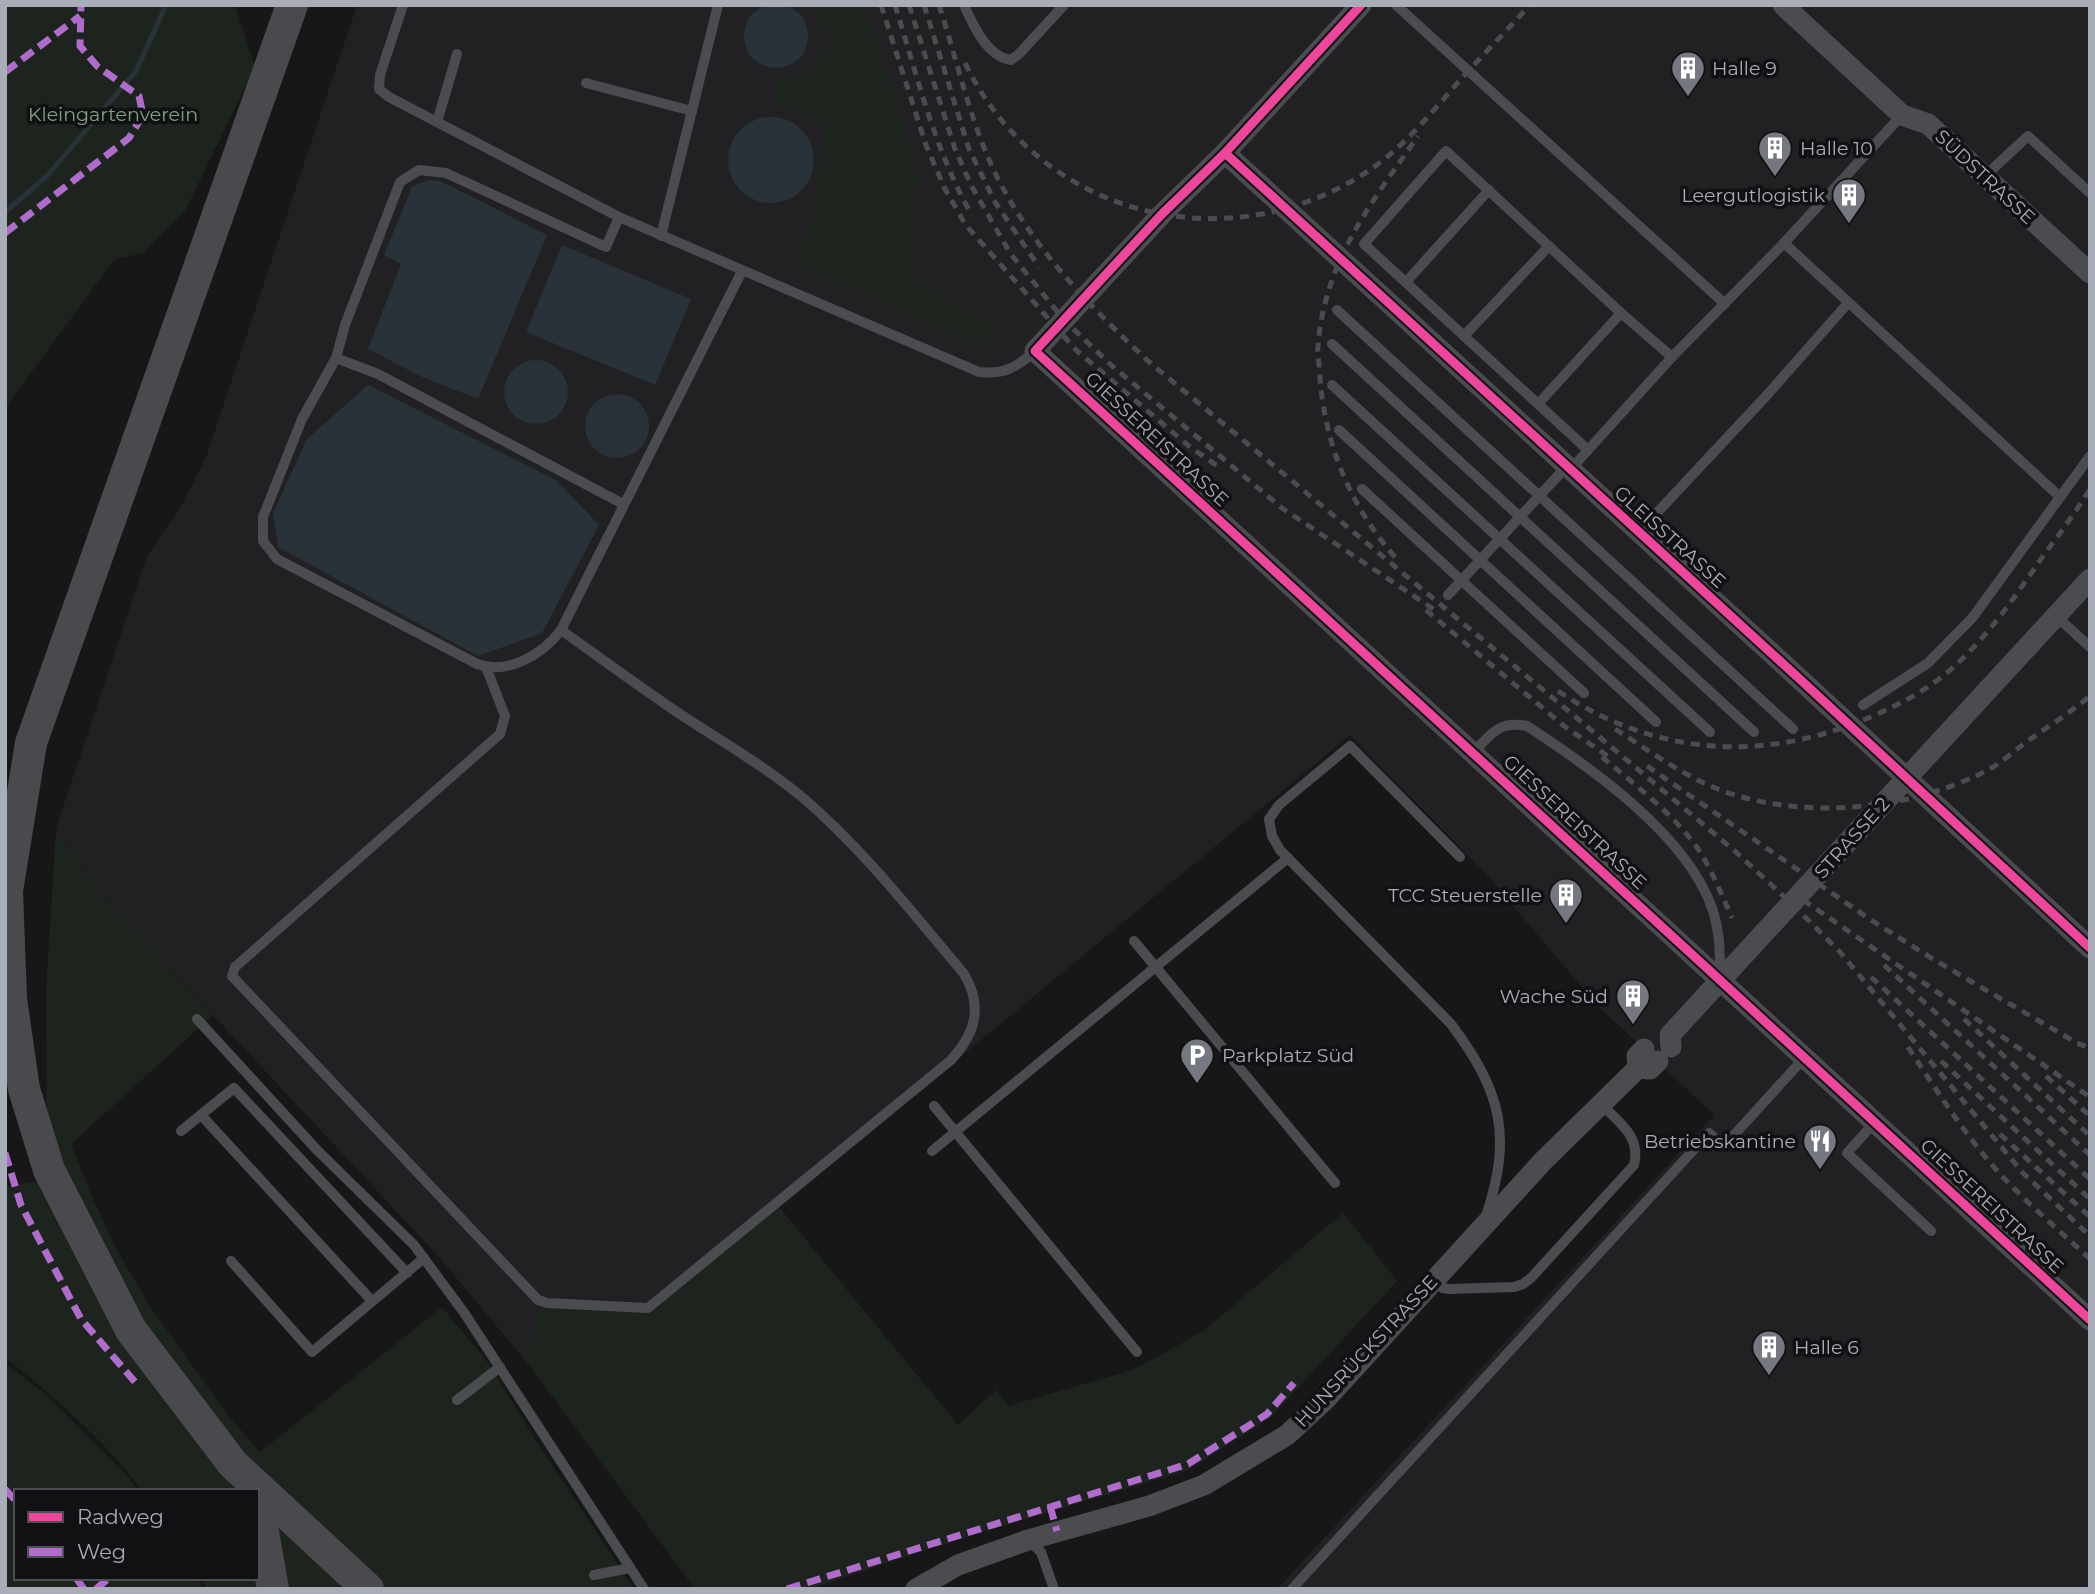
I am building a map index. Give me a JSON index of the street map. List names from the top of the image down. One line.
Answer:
{"streets":{"street":["SÜDSTRASSE","GIESSEREISTRASSE","GLEISSTRASSE","STRASSE 2","HUNSRÜCKSTRASSE"]},"crossings":[["GIESSEREISTRASSE","STRASSE 2"],["GLEISSTRASSE","STRASSE 2"],["STRASSE 2","HUNSRÜCKSTRASSE"]],"parks":["Kleingartenverein"],"places":{"building":["Halle 9","Halle 10","Leergutlogistik","TCC Steuerstelle","Wache Süd","Halle 6"],"parking":["Parkplatz Süd"],"restaurant":["Betriebskantine"]},"legend":["Radweg","Weg"]}
